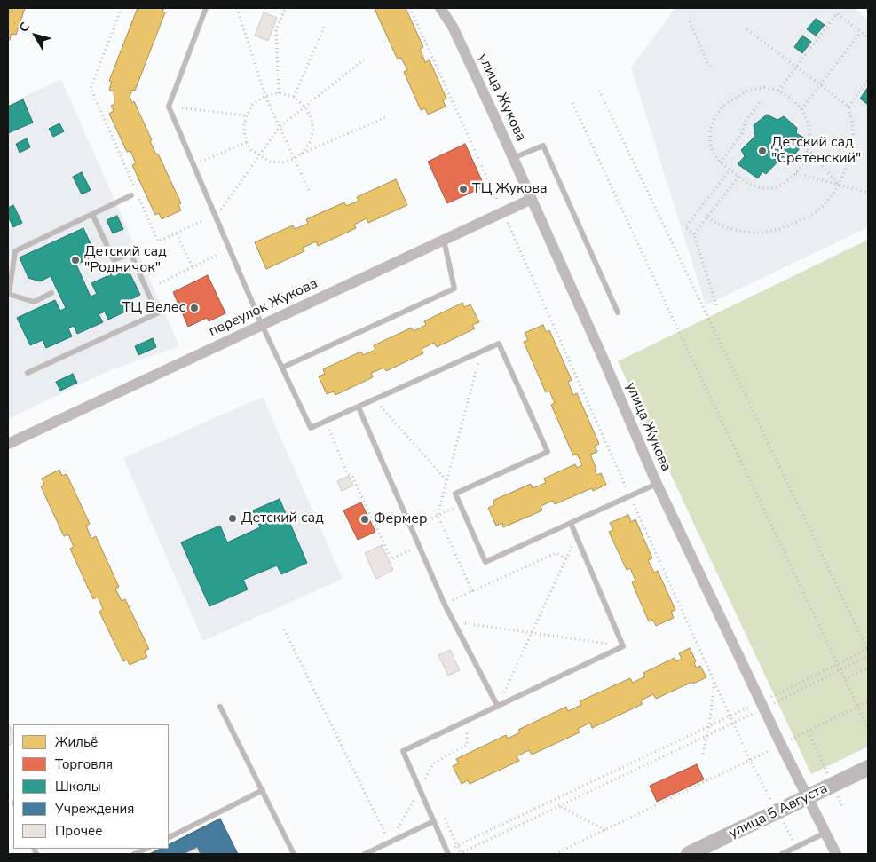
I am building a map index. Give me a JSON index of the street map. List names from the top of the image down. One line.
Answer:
{"streets":{"street":["улица Жукова","переулок Жукова","улица 5 Августа"]},"crossings":[["улица Жукова","переулок Жукова"],["улица Жукова","улица 5 Августа"]],"places":["Детский сад \"Сретенский\"","ТЦ Жукова","Детский сад \"Родничок\"","ТЦ Велес","Детский сад","Фермер"],"legend":["Жильё","Торговля","Школы","Учреждения","Прочее"],"north":"top left"}
